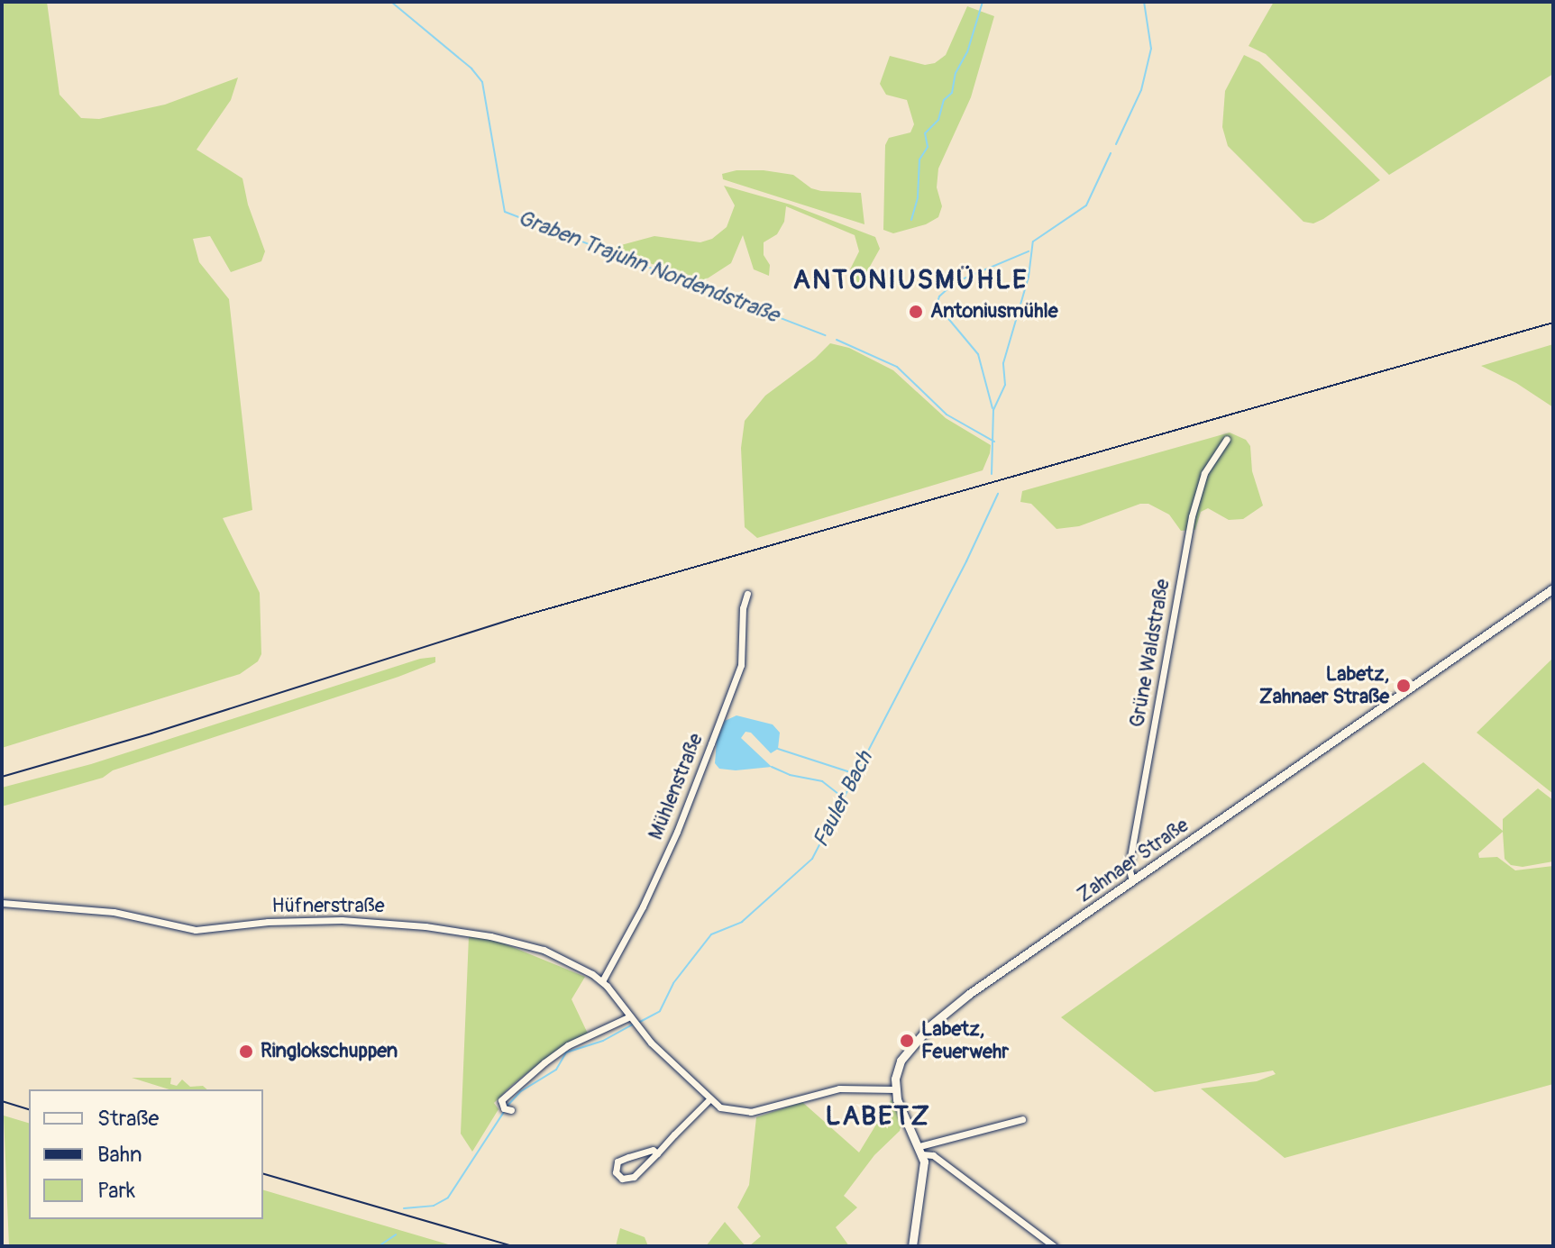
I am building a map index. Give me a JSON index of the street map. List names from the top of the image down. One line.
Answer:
{"streets":{"main road":["Zahnaer Straße"],"street":["Grüne Waldstraße","Mühlenstraße","Hüfnerstraße"]},"crossings":[["Grüne Waldstraße","Zahnaer Straße"],["Mühlenstraße","Hüfnerstraße"],["Zahnaer Straße","Hüfnerstraße"]],"districts":["ANTONIUSMÜHLE","LABETZ"],"water":["Graben Trajuhn Nordendstraße","Fauler Bach"],"places":["Antoniusmühle","Labetz, Zahnaer Straße","Labetz, Feuerwehr","Ringlokschuppen"],"legend":["Straße","Bahn","Park"]}
